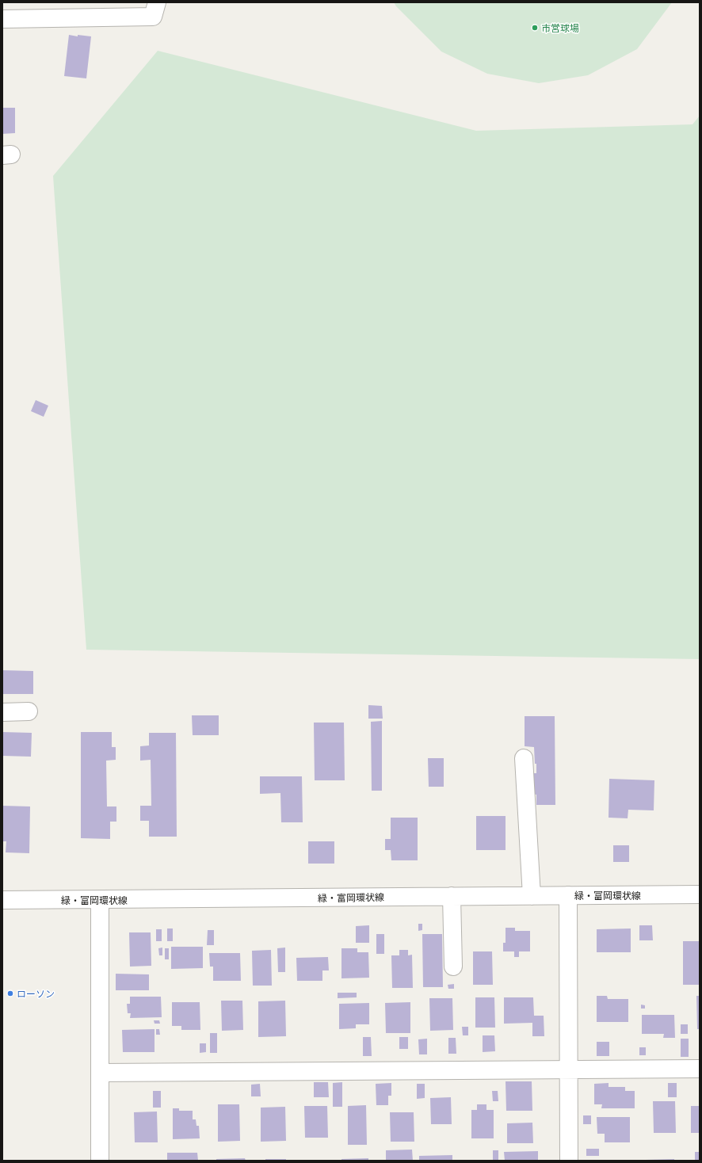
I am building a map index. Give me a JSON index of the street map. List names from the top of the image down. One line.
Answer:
{"streets":{"street":["緑・富岡環状線"]},"places":["市営球場","ローソン"]}
